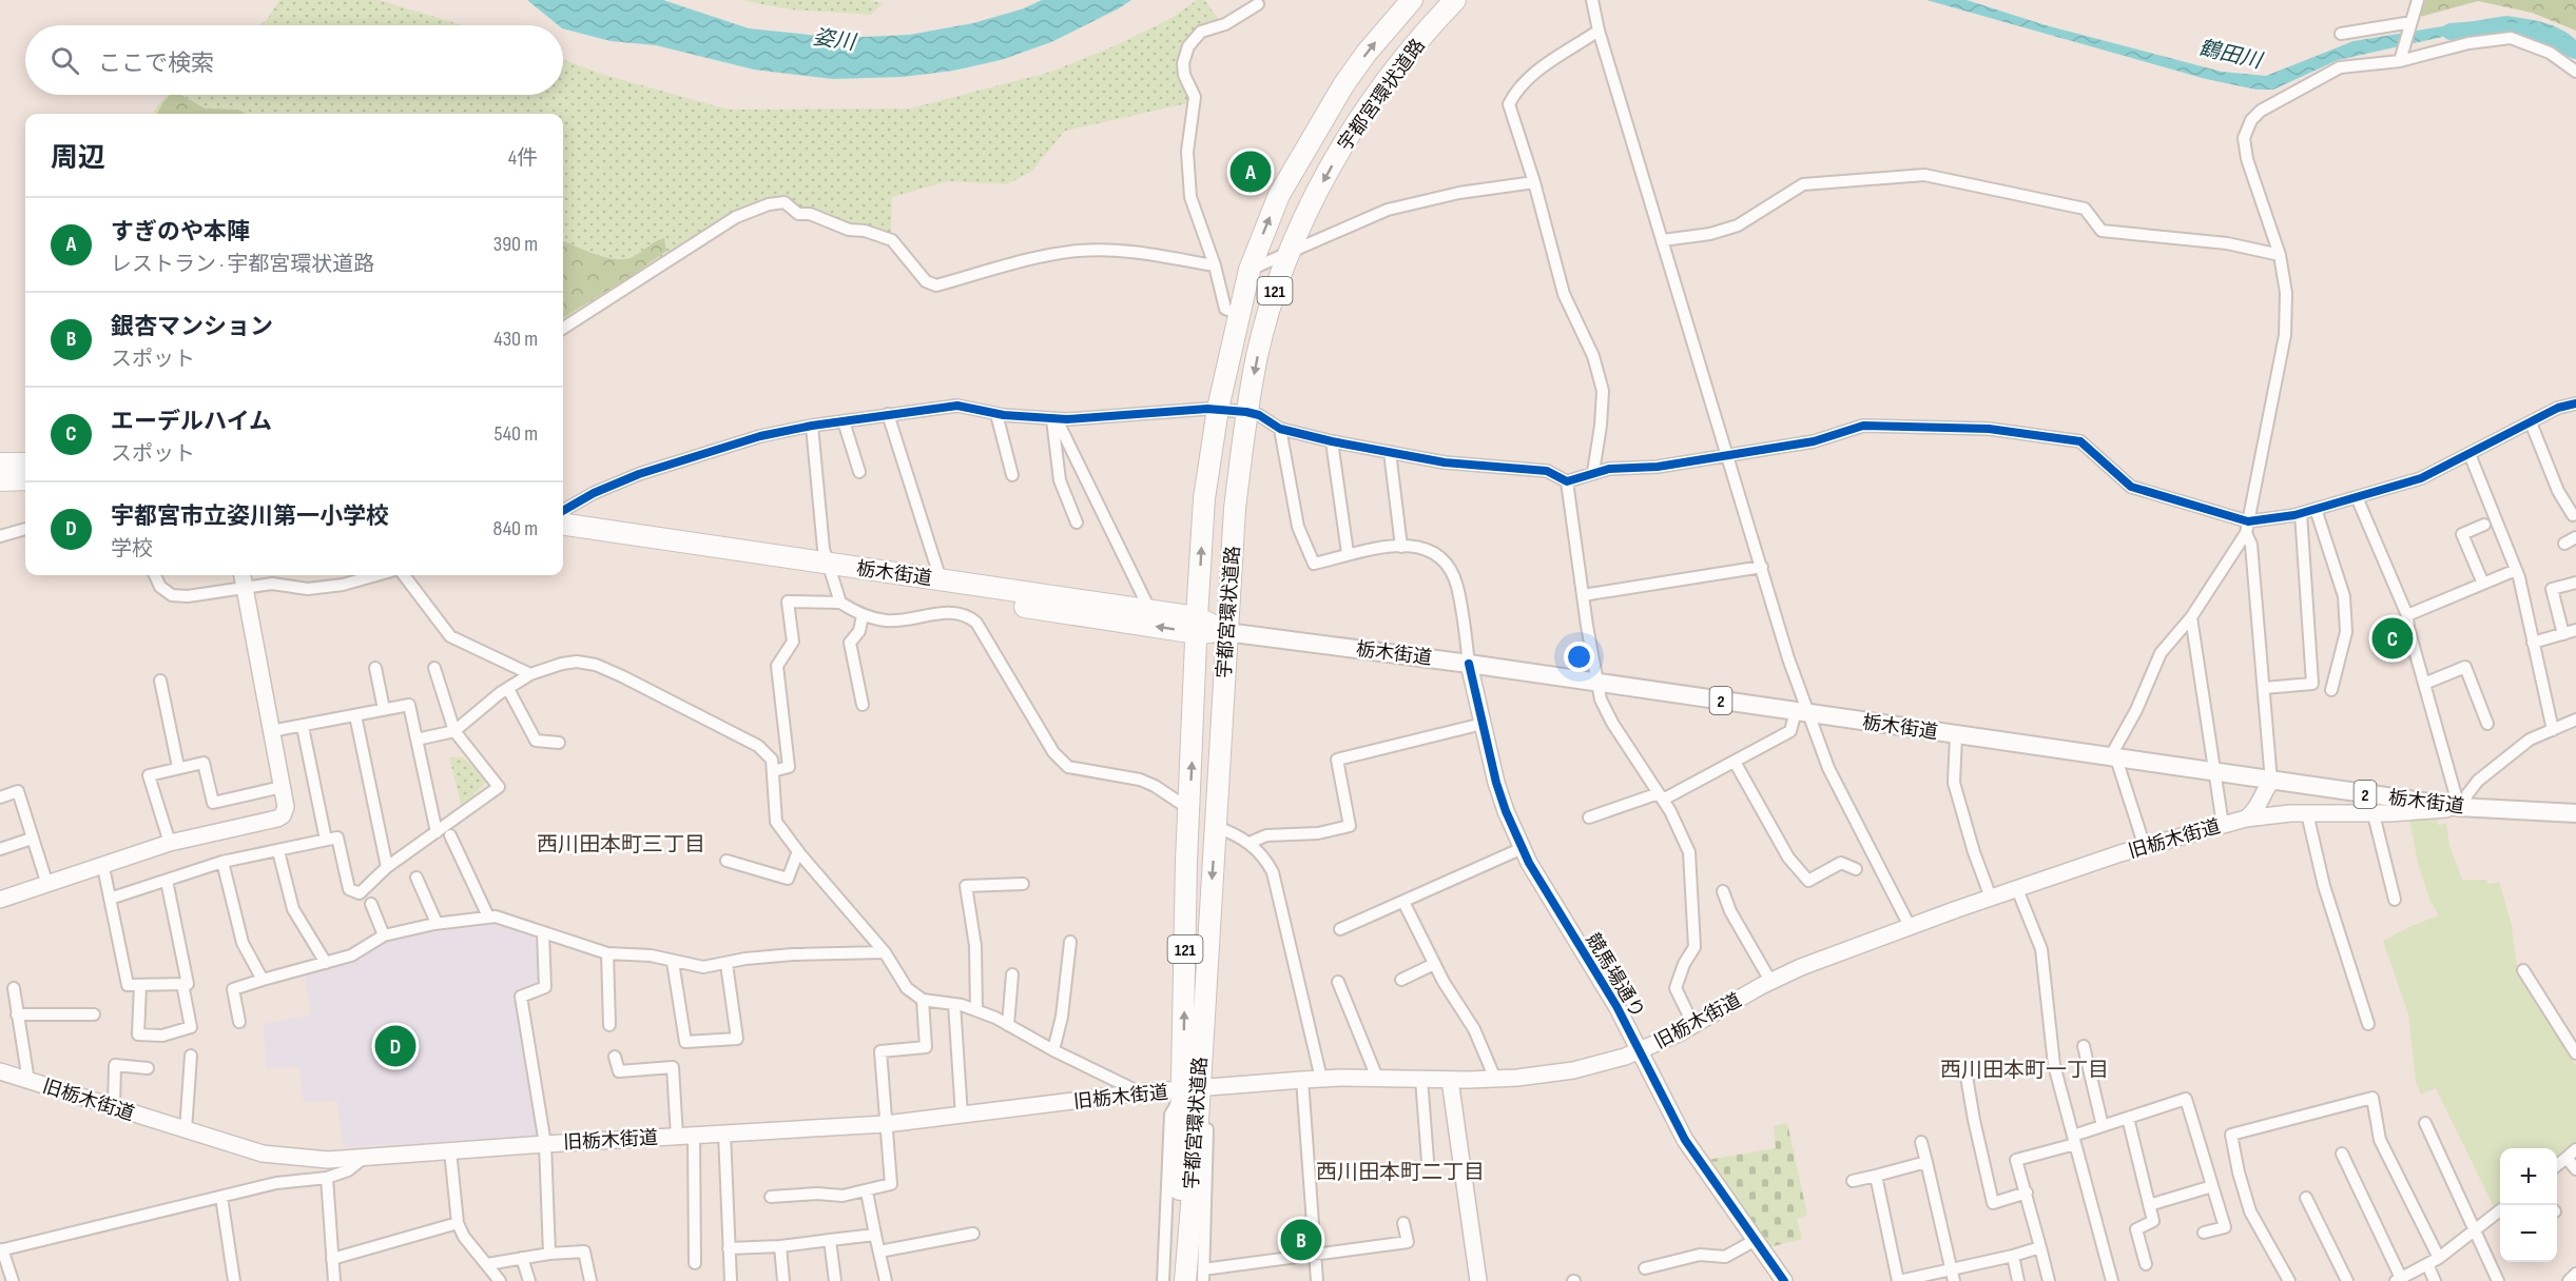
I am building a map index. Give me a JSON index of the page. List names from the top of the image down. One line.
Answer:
{"streets":{"highway":["宇都宮環状道路","121","栃木街道"],"main road":["2"],"street":["旧栃木街道","競馬場通り"]},"crossings":[["宇都宮環状道路","栃木街道"],["宇都宮環状道路","旧栃木街道"],["栃木街道","旧栃木街道"],["栃木街道","競馬場通り"],["旧栃木街道","競馬場通り"]],"districts":["西川田本町三丁目","西川田本町一丁目","西川田本町二丁目"],"water":["姿川","鶴田川"],"page":{"search":"ここで検索","heading":["周辺","4件"],"pins":["A","C","D","B"],"list":[{"mark":"A","name":"すぎのや本陣","note":"レストラン · 宇都宮環状道路","value":"390 m"},{"mark":"B","name":"銀杏マンション","note":"スポット","value":"430 m"},{"mark":"C","name":"エーデルハイム","note":"スポット","value":"540 m"},{"mark":"D","name":"宇都宮市立姿川第一小学校","note":"学校","value":"840 m"}],"map_buttons":["+","−"]}}
